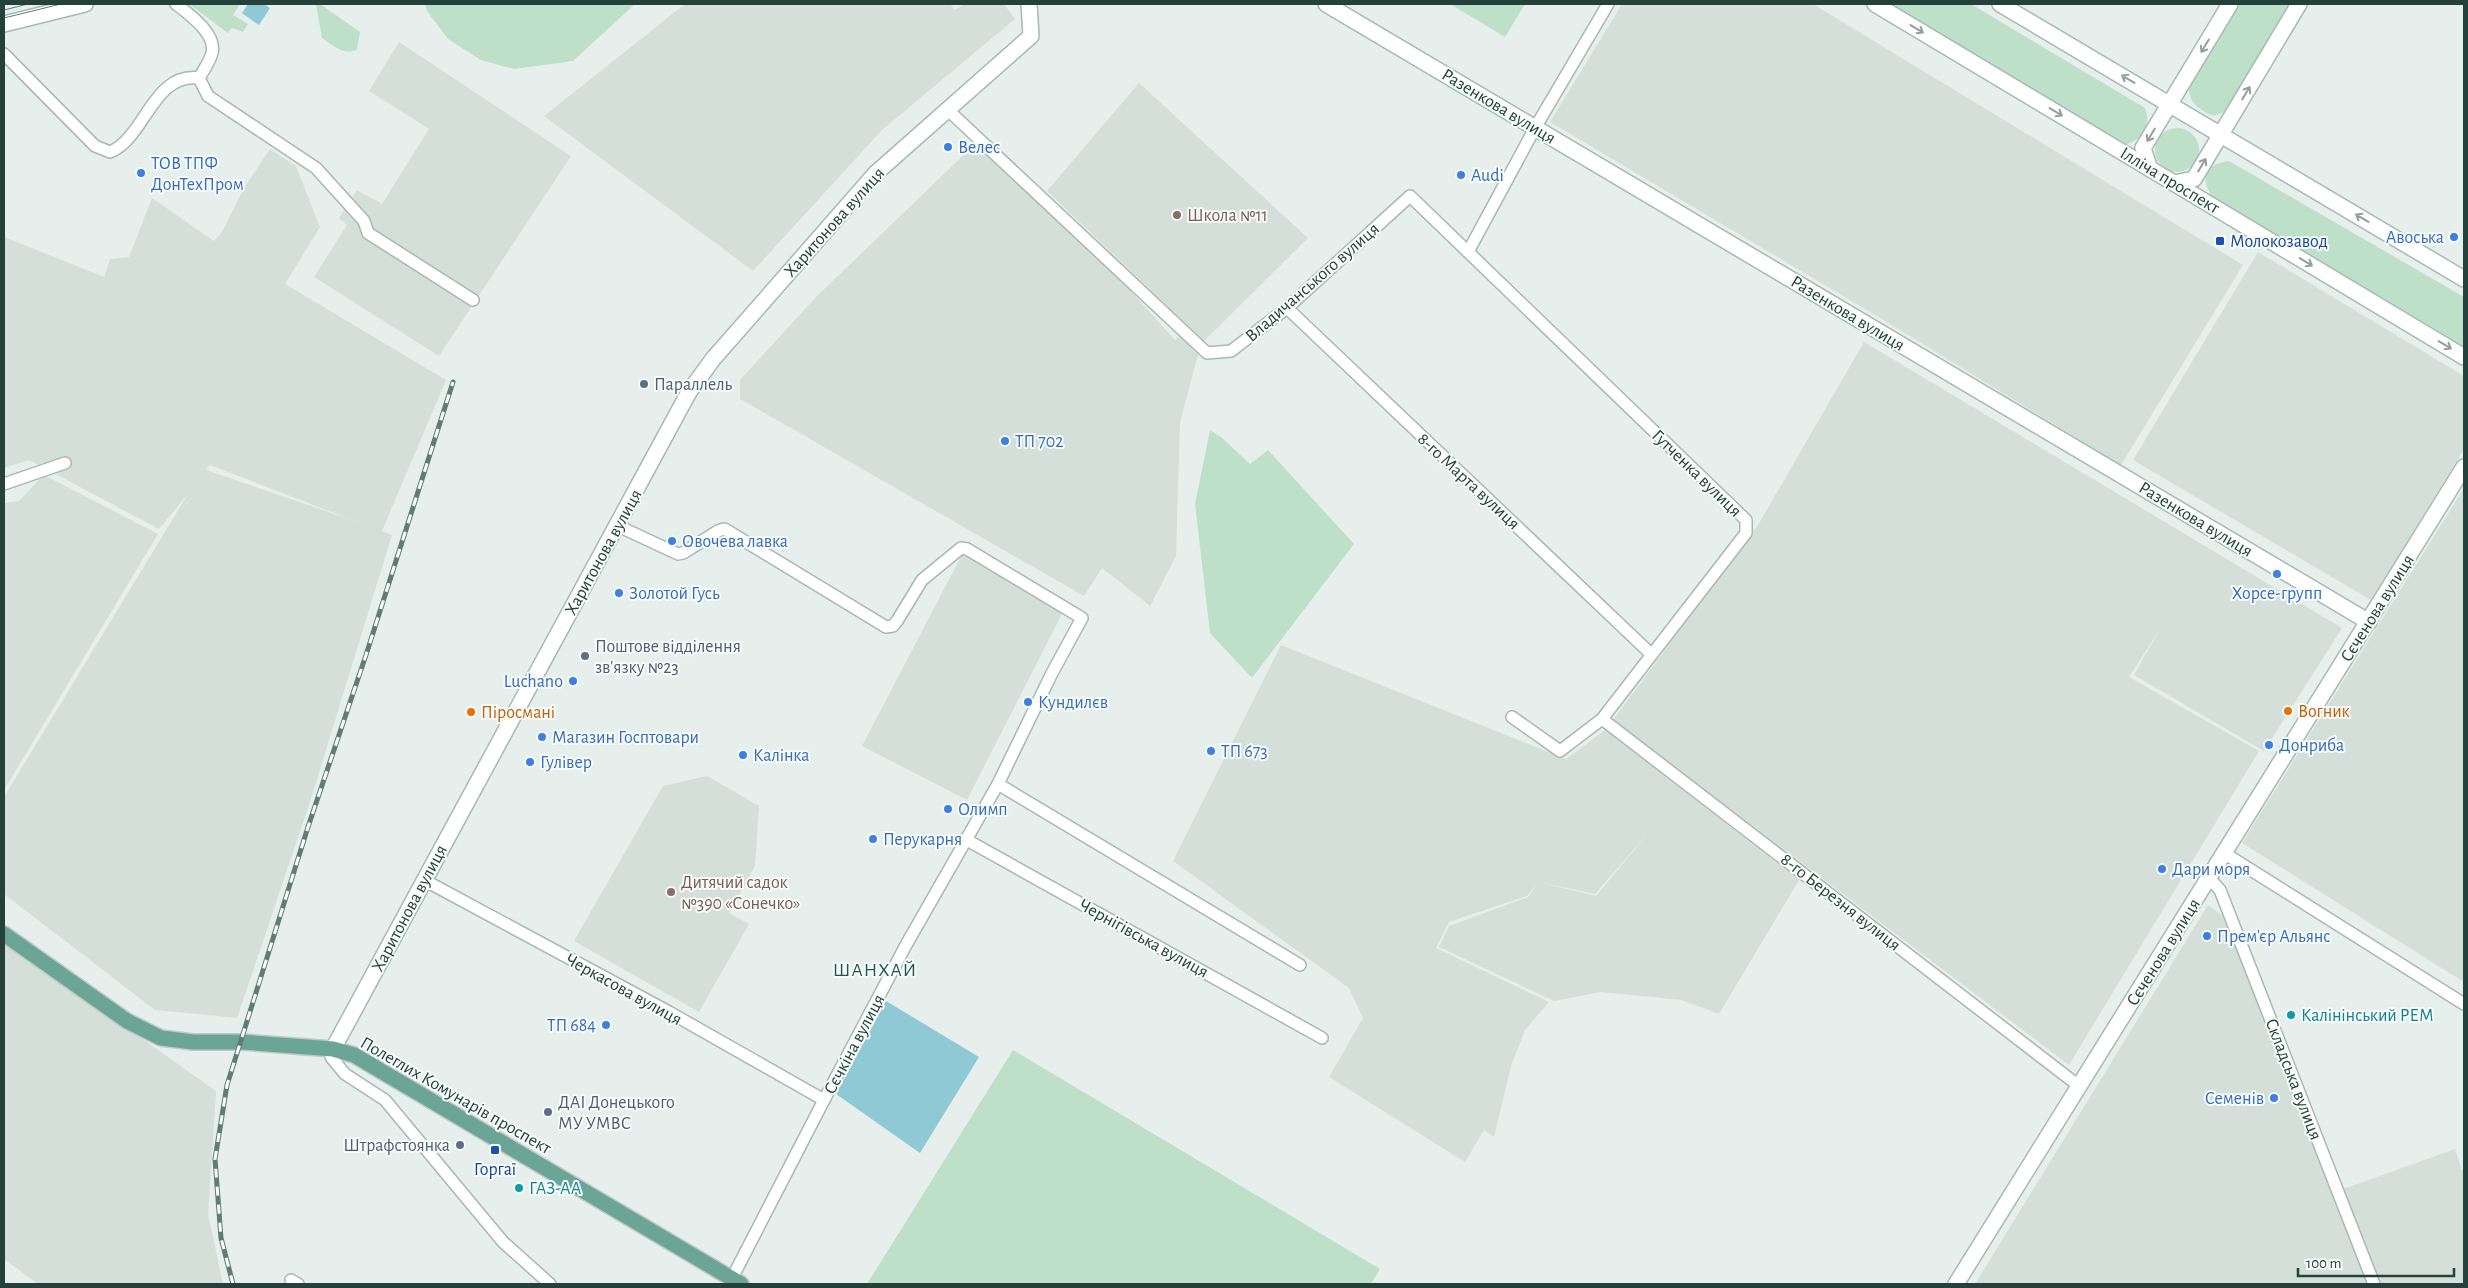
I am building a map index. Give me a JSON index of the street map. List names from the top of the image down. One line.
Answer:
{"streets":{"main road":["Полеглих Комунарів проспект"],"street":["Разенкова вулиця","Ілліча проспект","Харитонова вулиця","Владичанського вулиця","Гутченка вулиця","8-го Марта вулиця","Сєченова вулиця","8-го Березня вулиця","Чернігівська вулиця","Черкасова вулиця","Сєчкіна вулиця","Складська вулиця"]},"crossings":[["Разенкова вулиця","Сєченова вулиця"],["Харитонова вулиця","Владичанського вулиця"],["Харитонова вулиця","Черкасова вулиця"],["Харитонова вулиця","Сєчкіна вулиця"],["Харитонова вулиця","Полеглих Комунарів проспект"],["Владичанського вулиця","Гутченка вулиця"],["Владичанського вулиця","8-го Марта вулиця"],["Гутченка вулиця","8-го Марта вулиця"],["Гутченка вулиця","8-го Березня вулиця"],["Сєченова вулиця","8-го Березня вулиця"],["Сєченова вулиця","Складська вулиця"],["Чернігівська вулиця","Сєчкіна вулиця"],["Черкасова вулиця","Сєчкіна вулиця"],["Сєчкіна вулиця","Полеглих Комунарів проспект"]],"districts":["ШАНХАЙ"],"places":{"other":["Велес","ТОВ ТПФ ДонТехПром","Audi","Школа №11","Авоська","Параллель","ТП 702","Овочева лавка","Хорсе-групп","Золотой Гусь","Поштове відділення зв'язку №23","Luchano","Кундилєв","Вогник","Піросмані","Магазин Госптовари","Донриба","ТП 673","Калінка","Гулівер","Олимп","Перукарня","Дари моря","Дитячий садок №390 «Сонечко»","Прем'єр Альянс","Калінінський РЕМ","ТП 684","Семенів","ДАІ Донецького МУ УМВС","Штрафстоянка","ГАЗ-АА"],"transit":["Молокозавод","Горгаї"]},"scale_bar":"100 m"}
